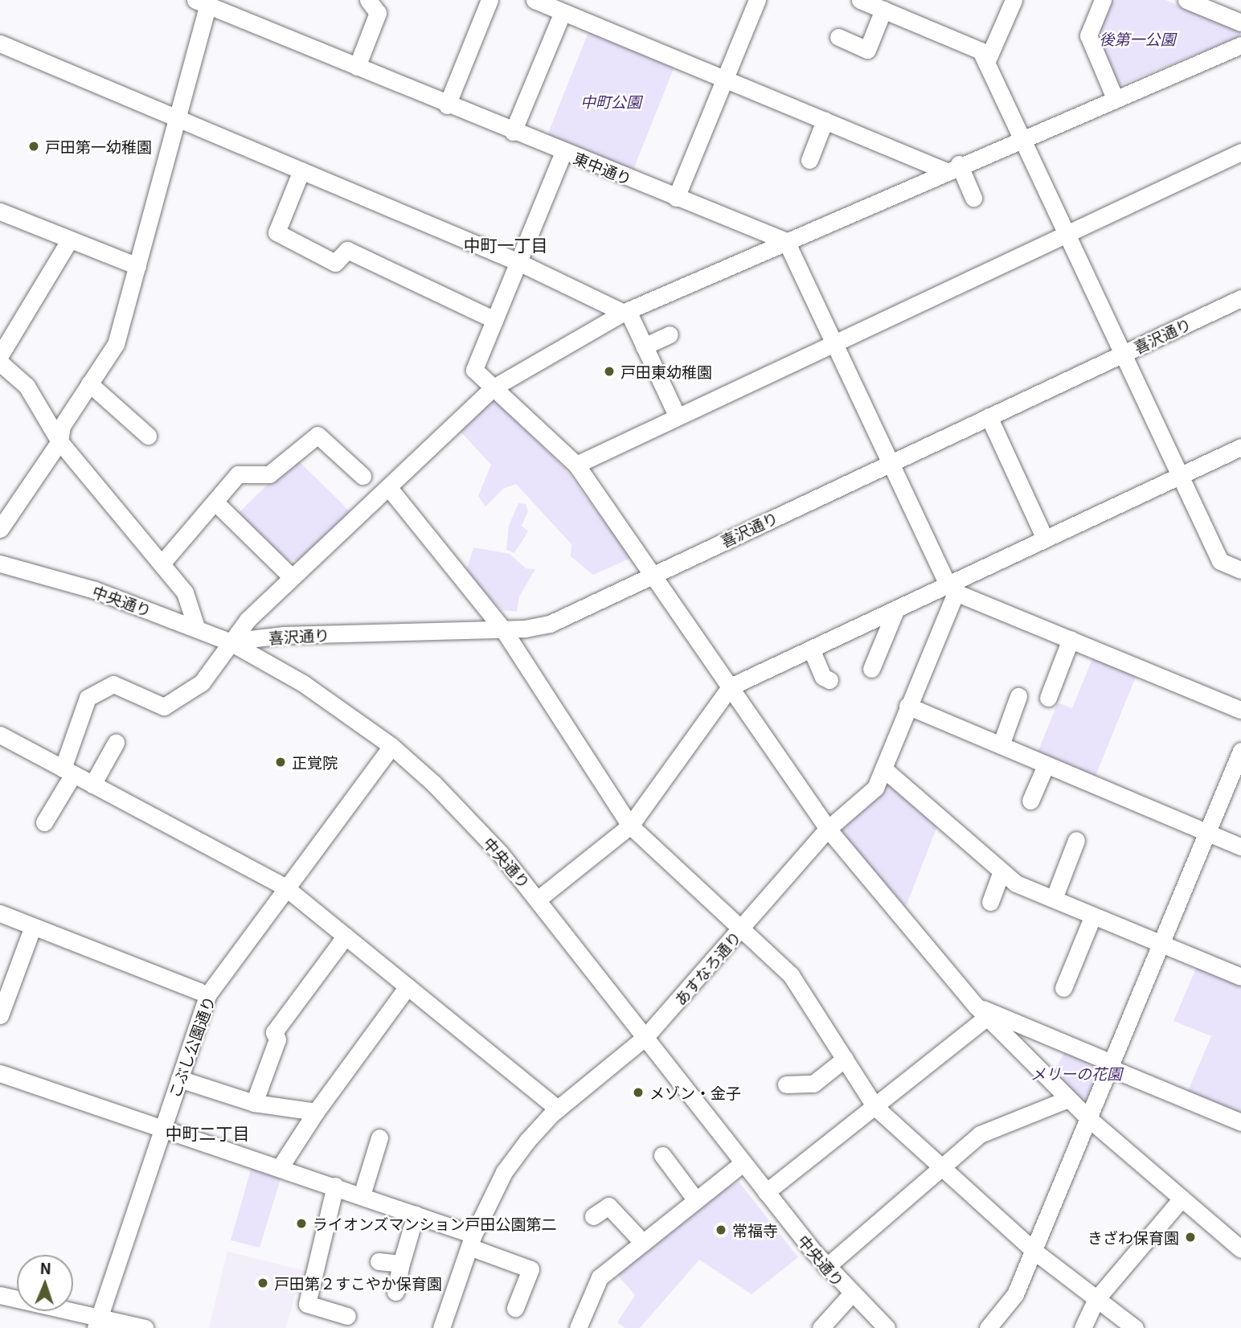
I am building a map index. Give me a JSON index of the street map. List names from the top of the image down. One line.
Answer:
{"streets":{"street":["東中通り","喜沢通り","中央通り","あすなろ通り","こぶし公園通り"]},"crossings":[["喜沢通り","中央通り"],["中央通り","あすなろ通り"],["中央通り","こぶし公園通り"]],"districts":["中町一丁目","中町二丁目"],"parks":["後第一公園","中町公園","メリーの花園"],"places":["戸田第一幼稚園","戸田東幼稚園","正覚院","メゾン・金子","ライオンズマンション戸田公園第二","常福寺","きざわ保育園","戸田第２すこやか保育園"],"north":"top"}
